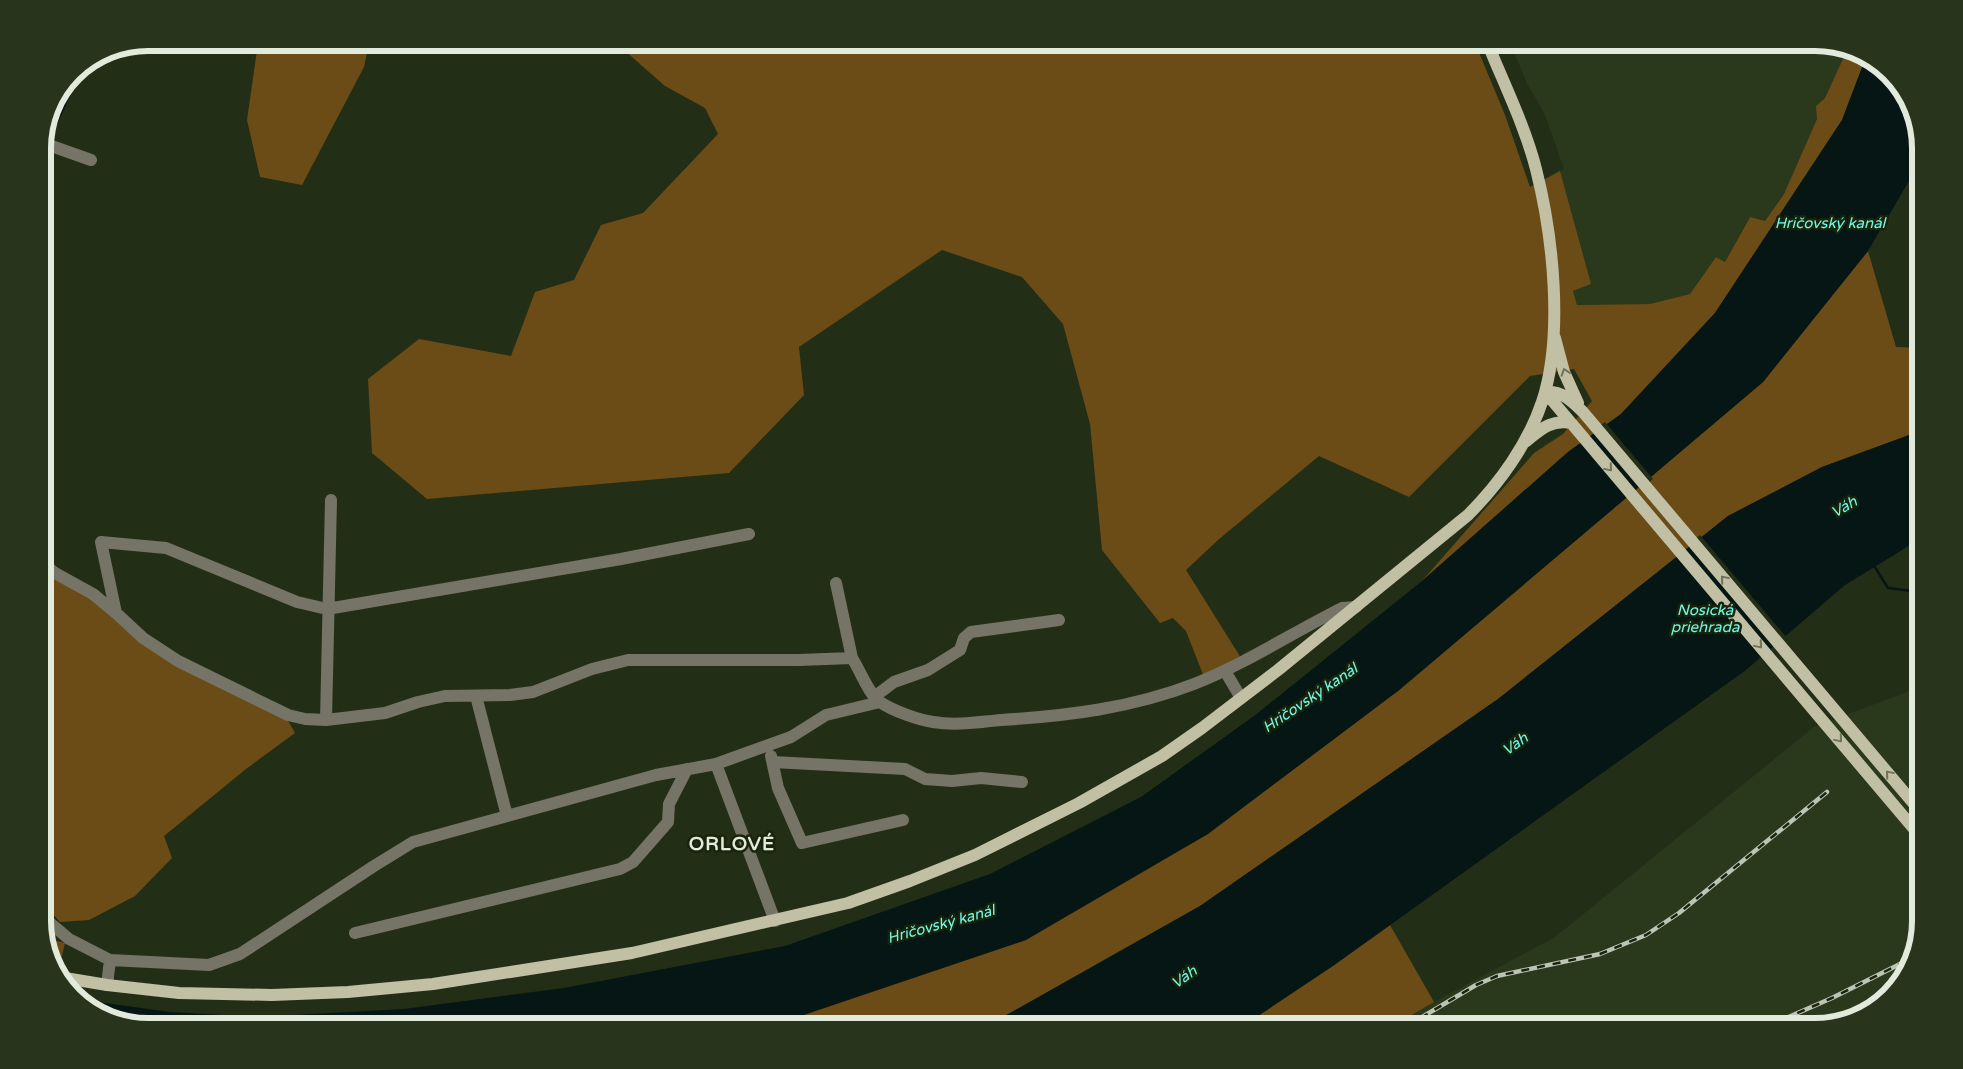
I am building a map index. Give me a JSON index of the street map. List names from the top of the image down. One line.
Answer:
{"districts":["ORLOVÉ"],"water":["Hričovský kanál","Váh","Nosická priehrada"]}
